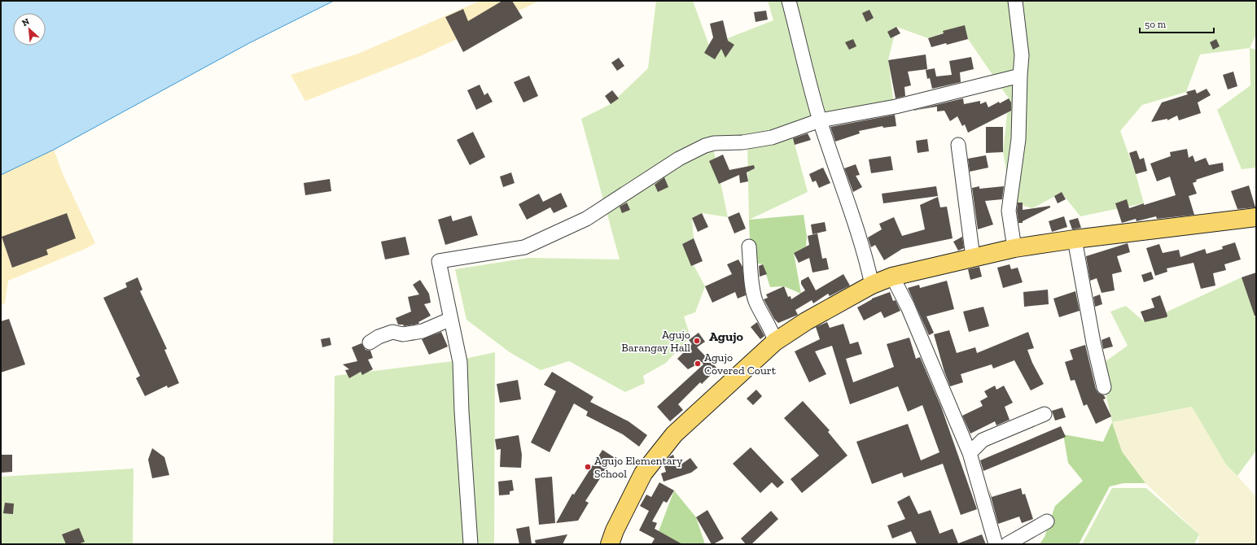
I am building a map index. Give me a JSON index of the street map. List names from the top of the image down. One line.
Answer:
{"districts":["Agujo"],"places":["Agujo Barangay Hall","Agujo Covered Court","Agujo Elementary School"],"scale_bar":"50 m","north":"top left"}
